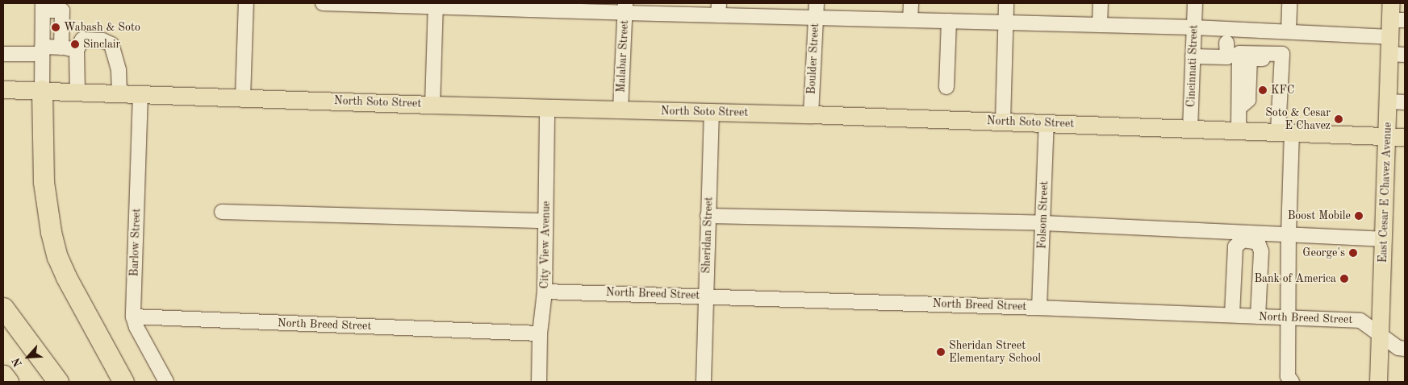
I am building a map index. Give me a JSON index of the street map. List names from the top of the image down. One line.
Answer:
{"streets":{"main road":["North Soto Street","East Cesar E Chavez Avenue"],"street":["Malabar Street","Boulder Street","Cincinnati Street","Folsom Street","Sheridan Street","Barlow Street","City View Avenue","North Breed Street"]},"crossings":[["Malabar Street","North Soto Street"],["Boulder Street","North Soto Street"],["Cincinnati Street","North Soto Street"],["North Soto Street","East Cesar E Chavez Avenue"],["North Soto Street","Folsom Street"],["North Soto Street","Sheridan Street"],["North Soto Street","Barlow Street"],["North Soto Street","City View Avenue"],["East Cesar E Chavez Avenue","North Breed Street"],["Folsom Street","North Breed Street"],["Sheridan Street","North Breed Street"],["Barlow Street","North Breed Street"],["City View Avenue","North Breed Street"]],"places":["Wabash & Soto","Sinclair","KFC","Soto & Cesar E Chavez","Boost Mobile","George's","Bank of America","Sheridan Street Elementary School"],"north":"bottom left"}
